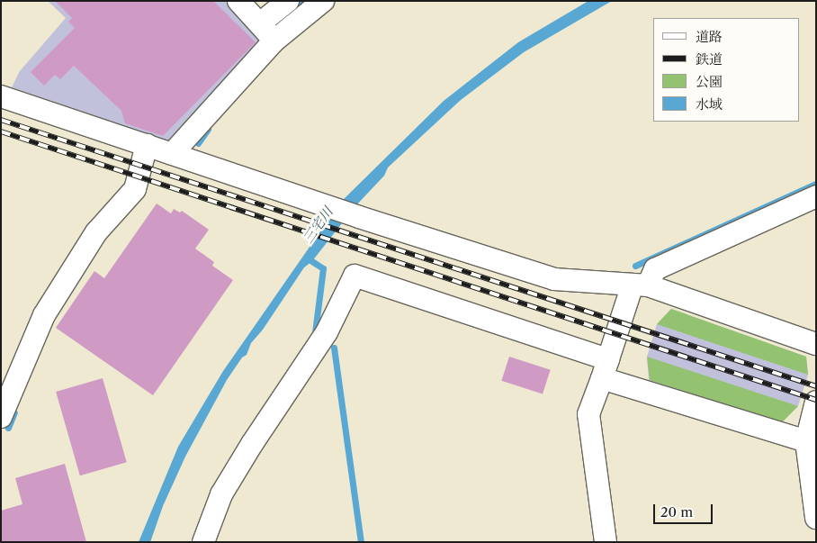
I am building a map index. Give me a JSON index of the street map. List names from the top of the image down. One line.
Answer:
{"water":["三宅川"],"legend":["道路","鉄道","公園","水域"],"scale_bar":"20 m"}
